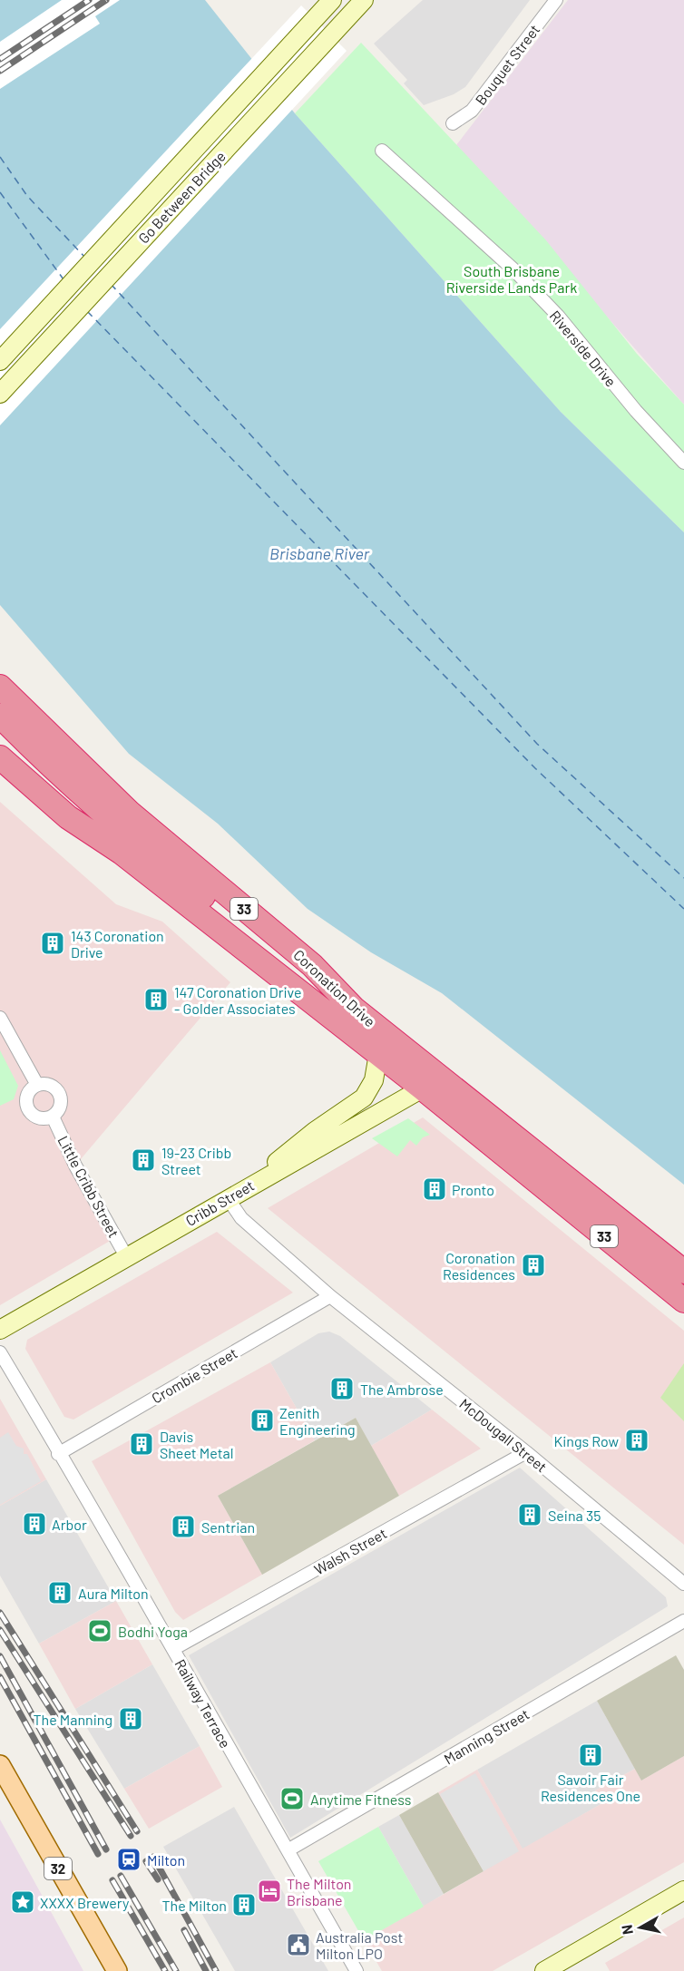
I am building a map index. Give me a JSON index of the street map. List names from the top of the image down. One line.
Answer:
{"streets":{"highway":["33","Coronation Drive"],"main road":["Go Between Bridge","Cribb Street","32"],"street":["Bouquet Street","Riverside Drive","Little Cribb Street","Crombie Street","McDougall Street","Walsh Street","Railway Terrace","Manning Street"]},"crossings":[["Coronation Drive","Cribb Street"],["Little Cribb Street","Cribb Street"],["Cribb Street","McDougall Street"],["Crombie Street","McDougall Street"],["Crombie Street","Railway Terrace"],["McDougall Street","Walsh Street"],["Walsh Street","Railway Terrace"],["Railway Terrace","Manning Street"]],"water":["Brisbane River"],"parks":["South Brisbane Riverside Lands Park"],"places":{"building":["143 Coronation Drive","147 Coronation Drive - Golder Associates","19-23 Cribb Street","Pronto","Coronation Residences","The Ambrose","Zenith Engineering","Kings Row","Davis Sheet Metal","Seina 35","Arbor","Sentrian","Aura Milton","The Manning","Savoir Fair Residences One","The Milton"],"sports":["Bodhi Yoga","Anytime Fitness"],"station":["Milton"],"hotel":["The Milton Brisbane"],"place":["XXXX Brewery"],"public building":["Australia Post Milton LPO"]},"north":"left"}
